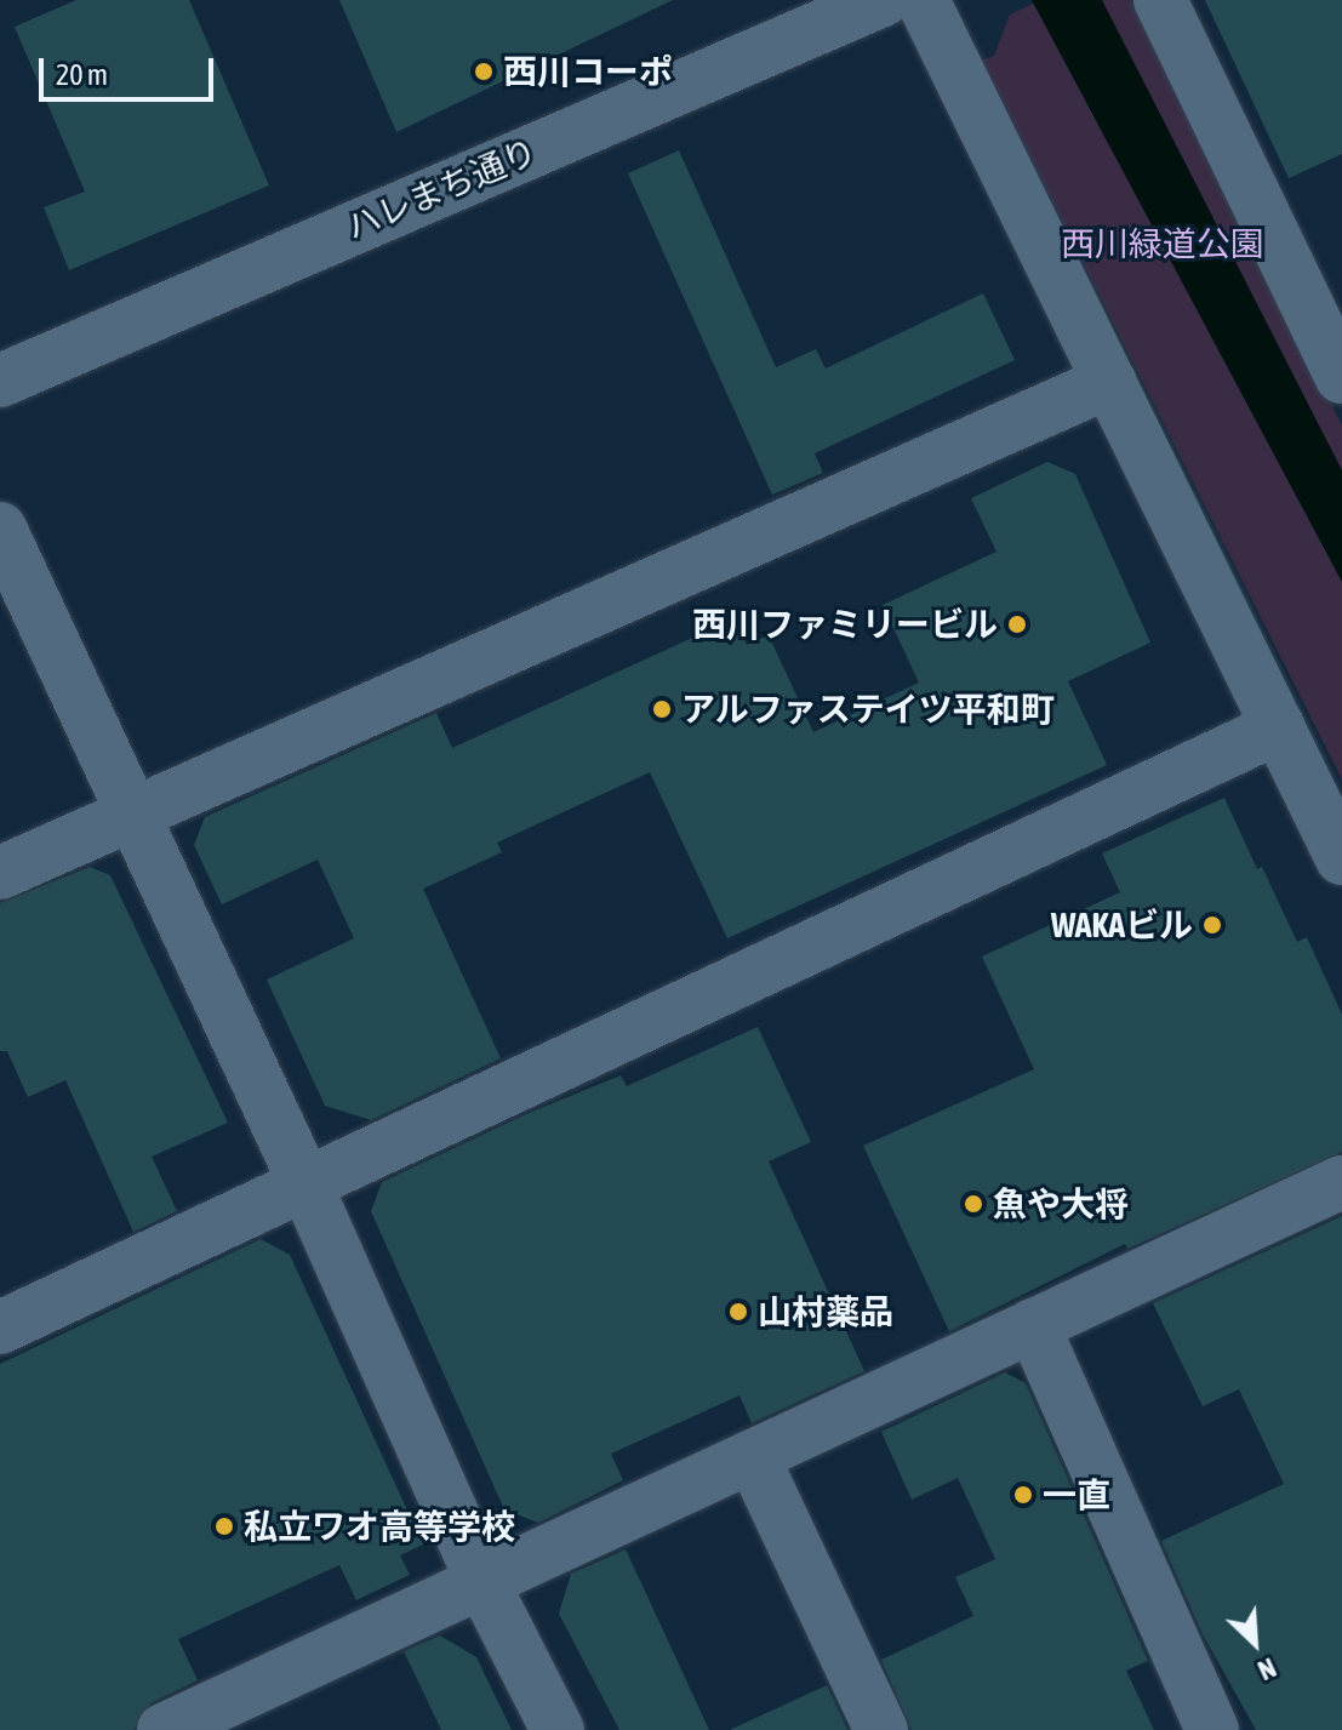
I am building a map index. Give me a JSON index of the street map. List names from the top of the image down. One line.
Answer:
{"streets":{"street":["ハレまち通り"]},"parks":["西川緑道公園"],"places":["西川コーポ","西川ファミリービル","アルファステイツ平和町","WAKAビル","魚や大将","山村薬品","一直","私立ワオ高等学校"],"scale_bar":"20 m","north":"bottom right"}
